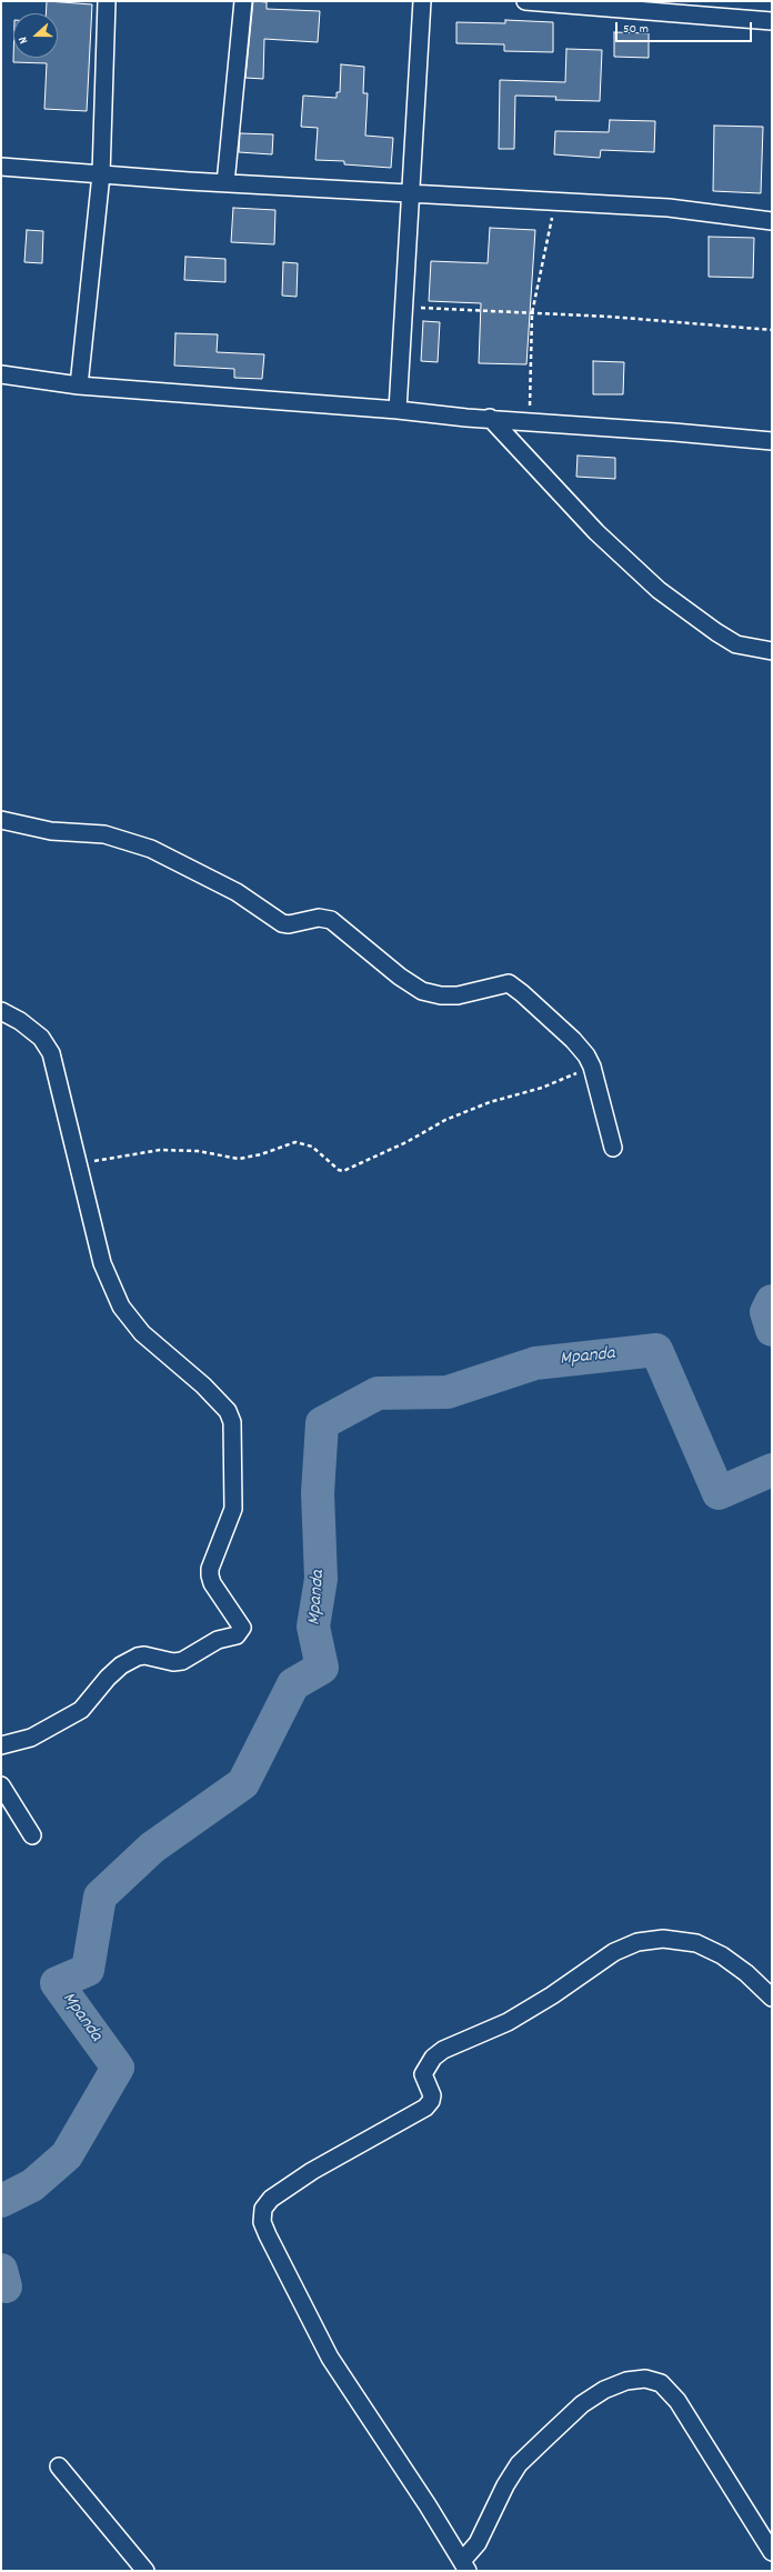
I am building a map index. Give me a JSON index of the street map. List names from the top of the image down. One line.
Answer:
{"water":["Mpanda"],"scale_bar":"50 m","north":"left"}
